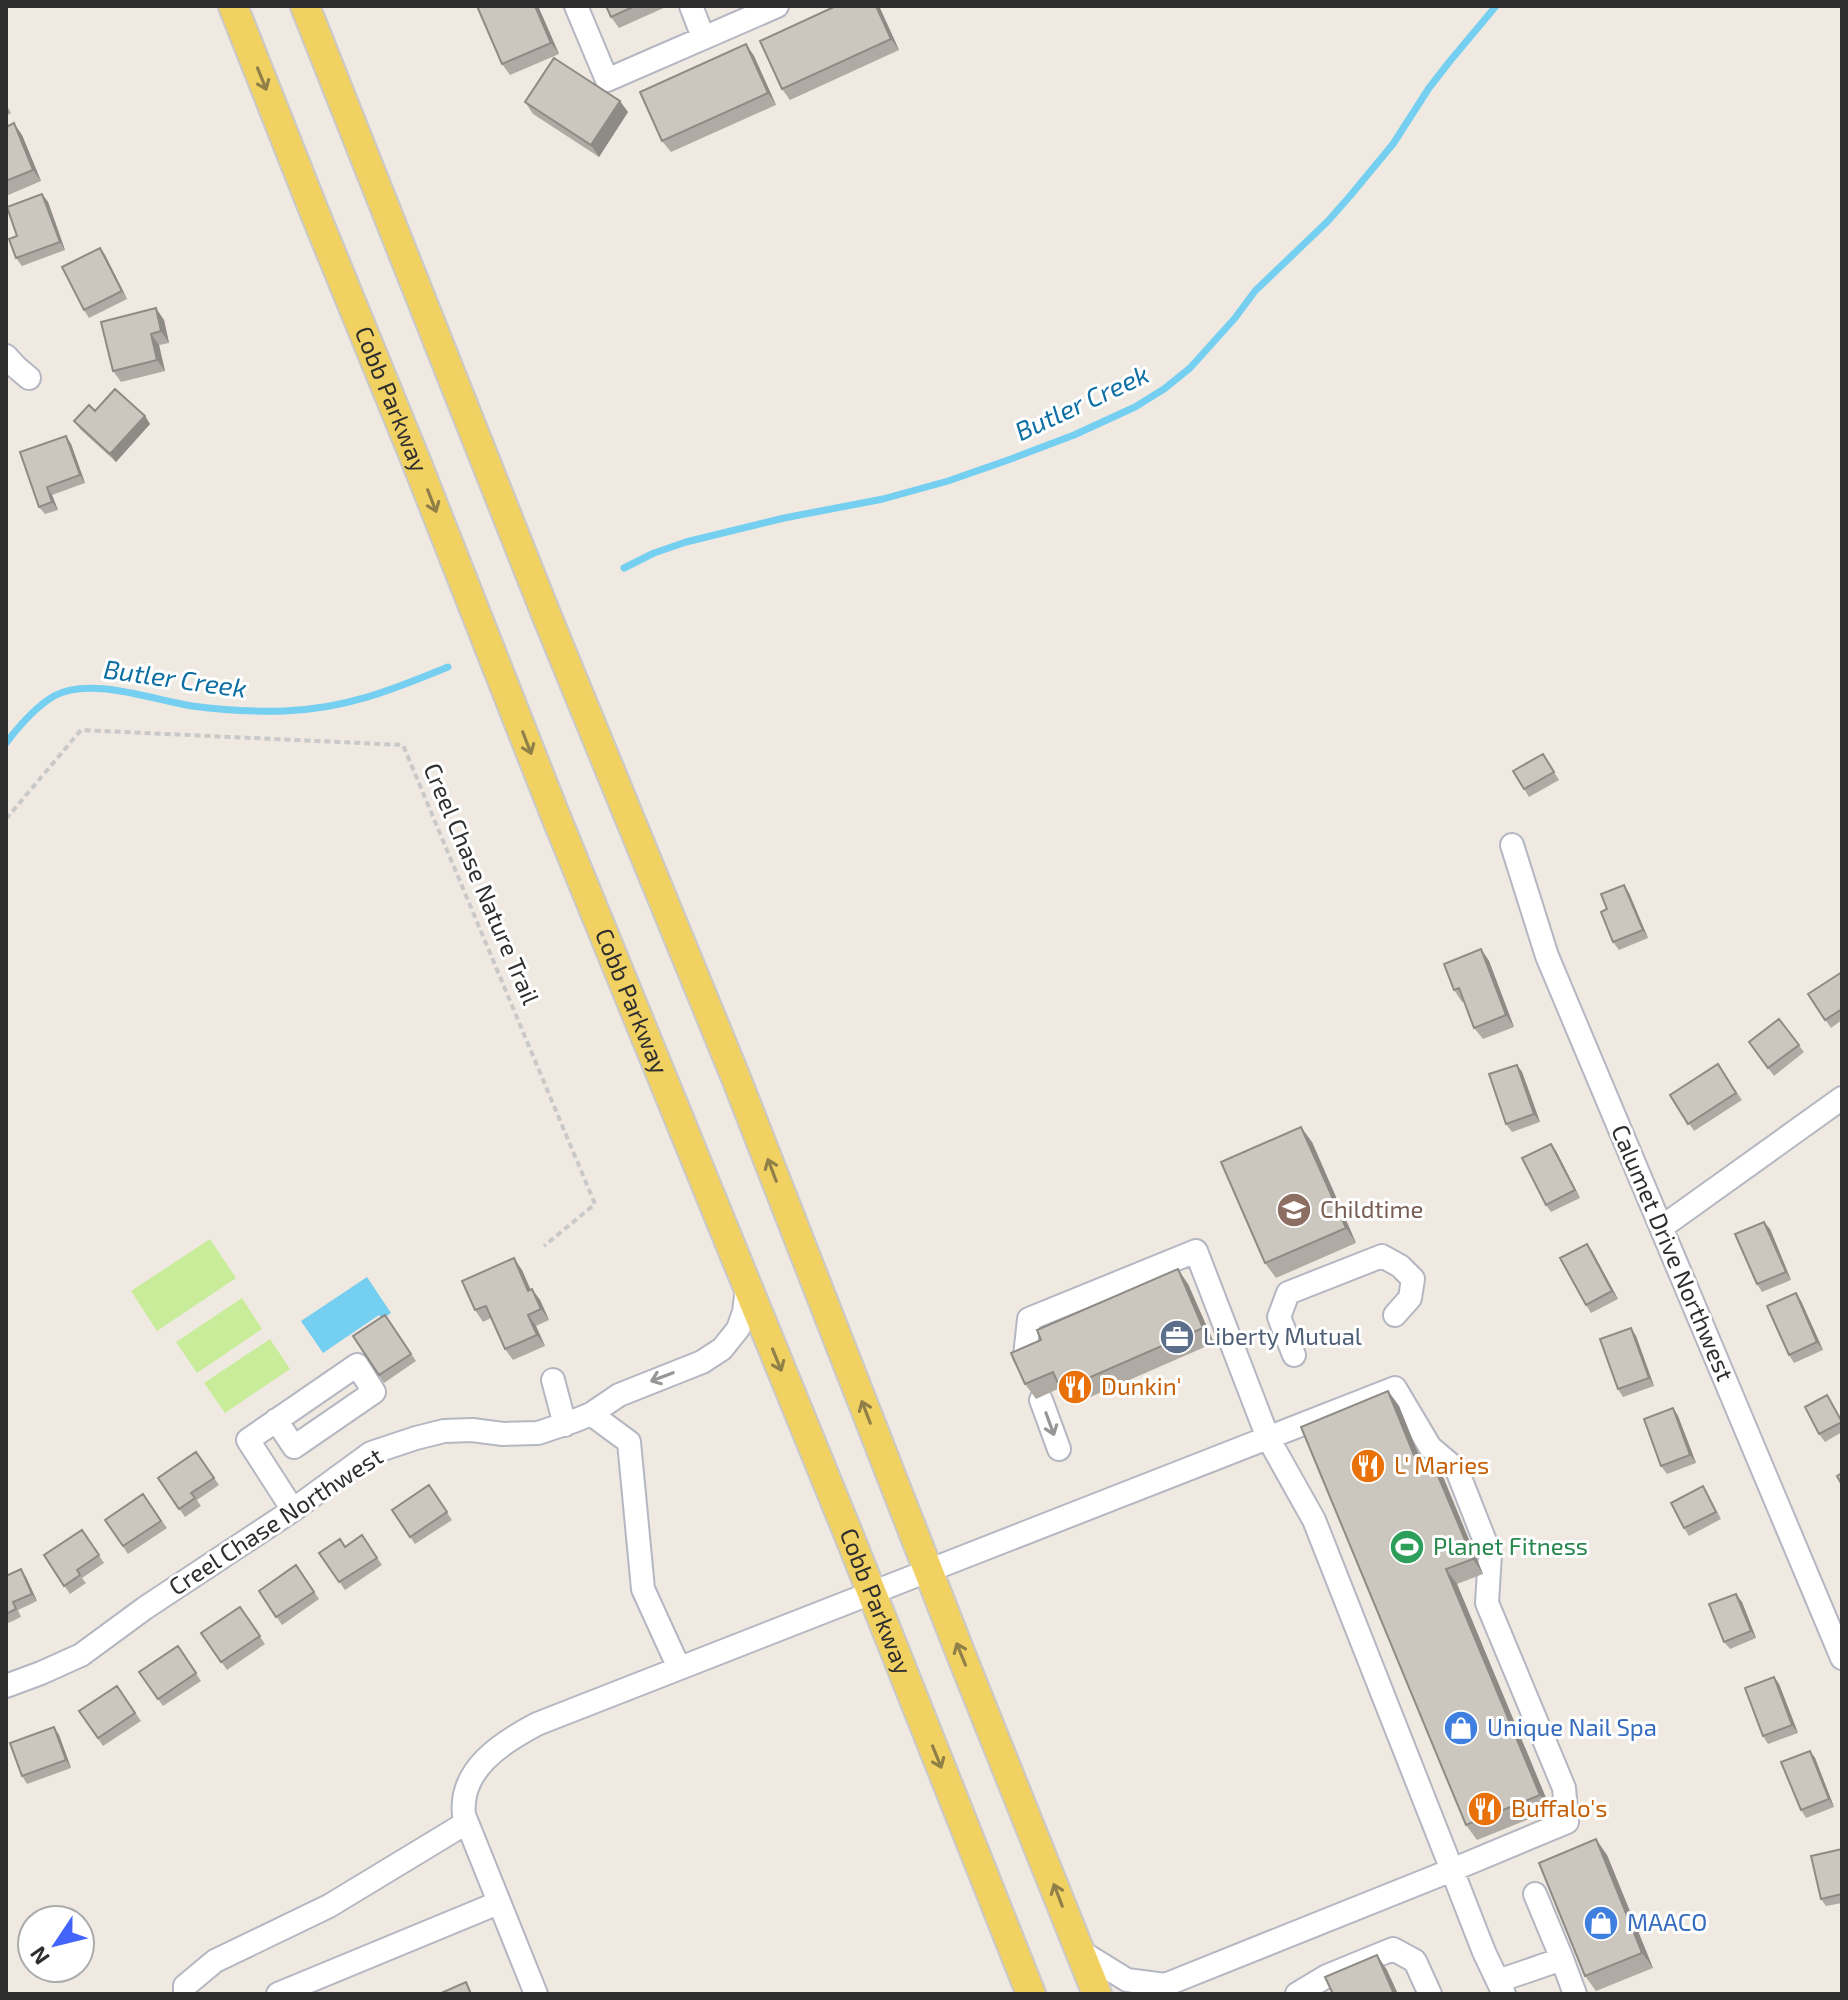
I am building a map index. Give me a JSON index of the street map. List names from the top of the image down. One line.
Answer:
{"streets":{"main road":["Cobb Parkway"],"street":["Calumet Drive Northwest","Creel Chase Northwest"],"path":["Creel Chase Nature Trail"]},"crossings":[["Cobb Parkway","Creel Chase Northwest"]],"water":["Butler Creek"],"places":{"school or university":["Childtime"],"office":["Liberty Mutual"],"restaurant":["Dunkin'","L' Maries","Buffalo's"],"sports":["Planet Fitness"],"shop":["Unique Nail Spa","MAACO"]},"north":"bottom left"}
